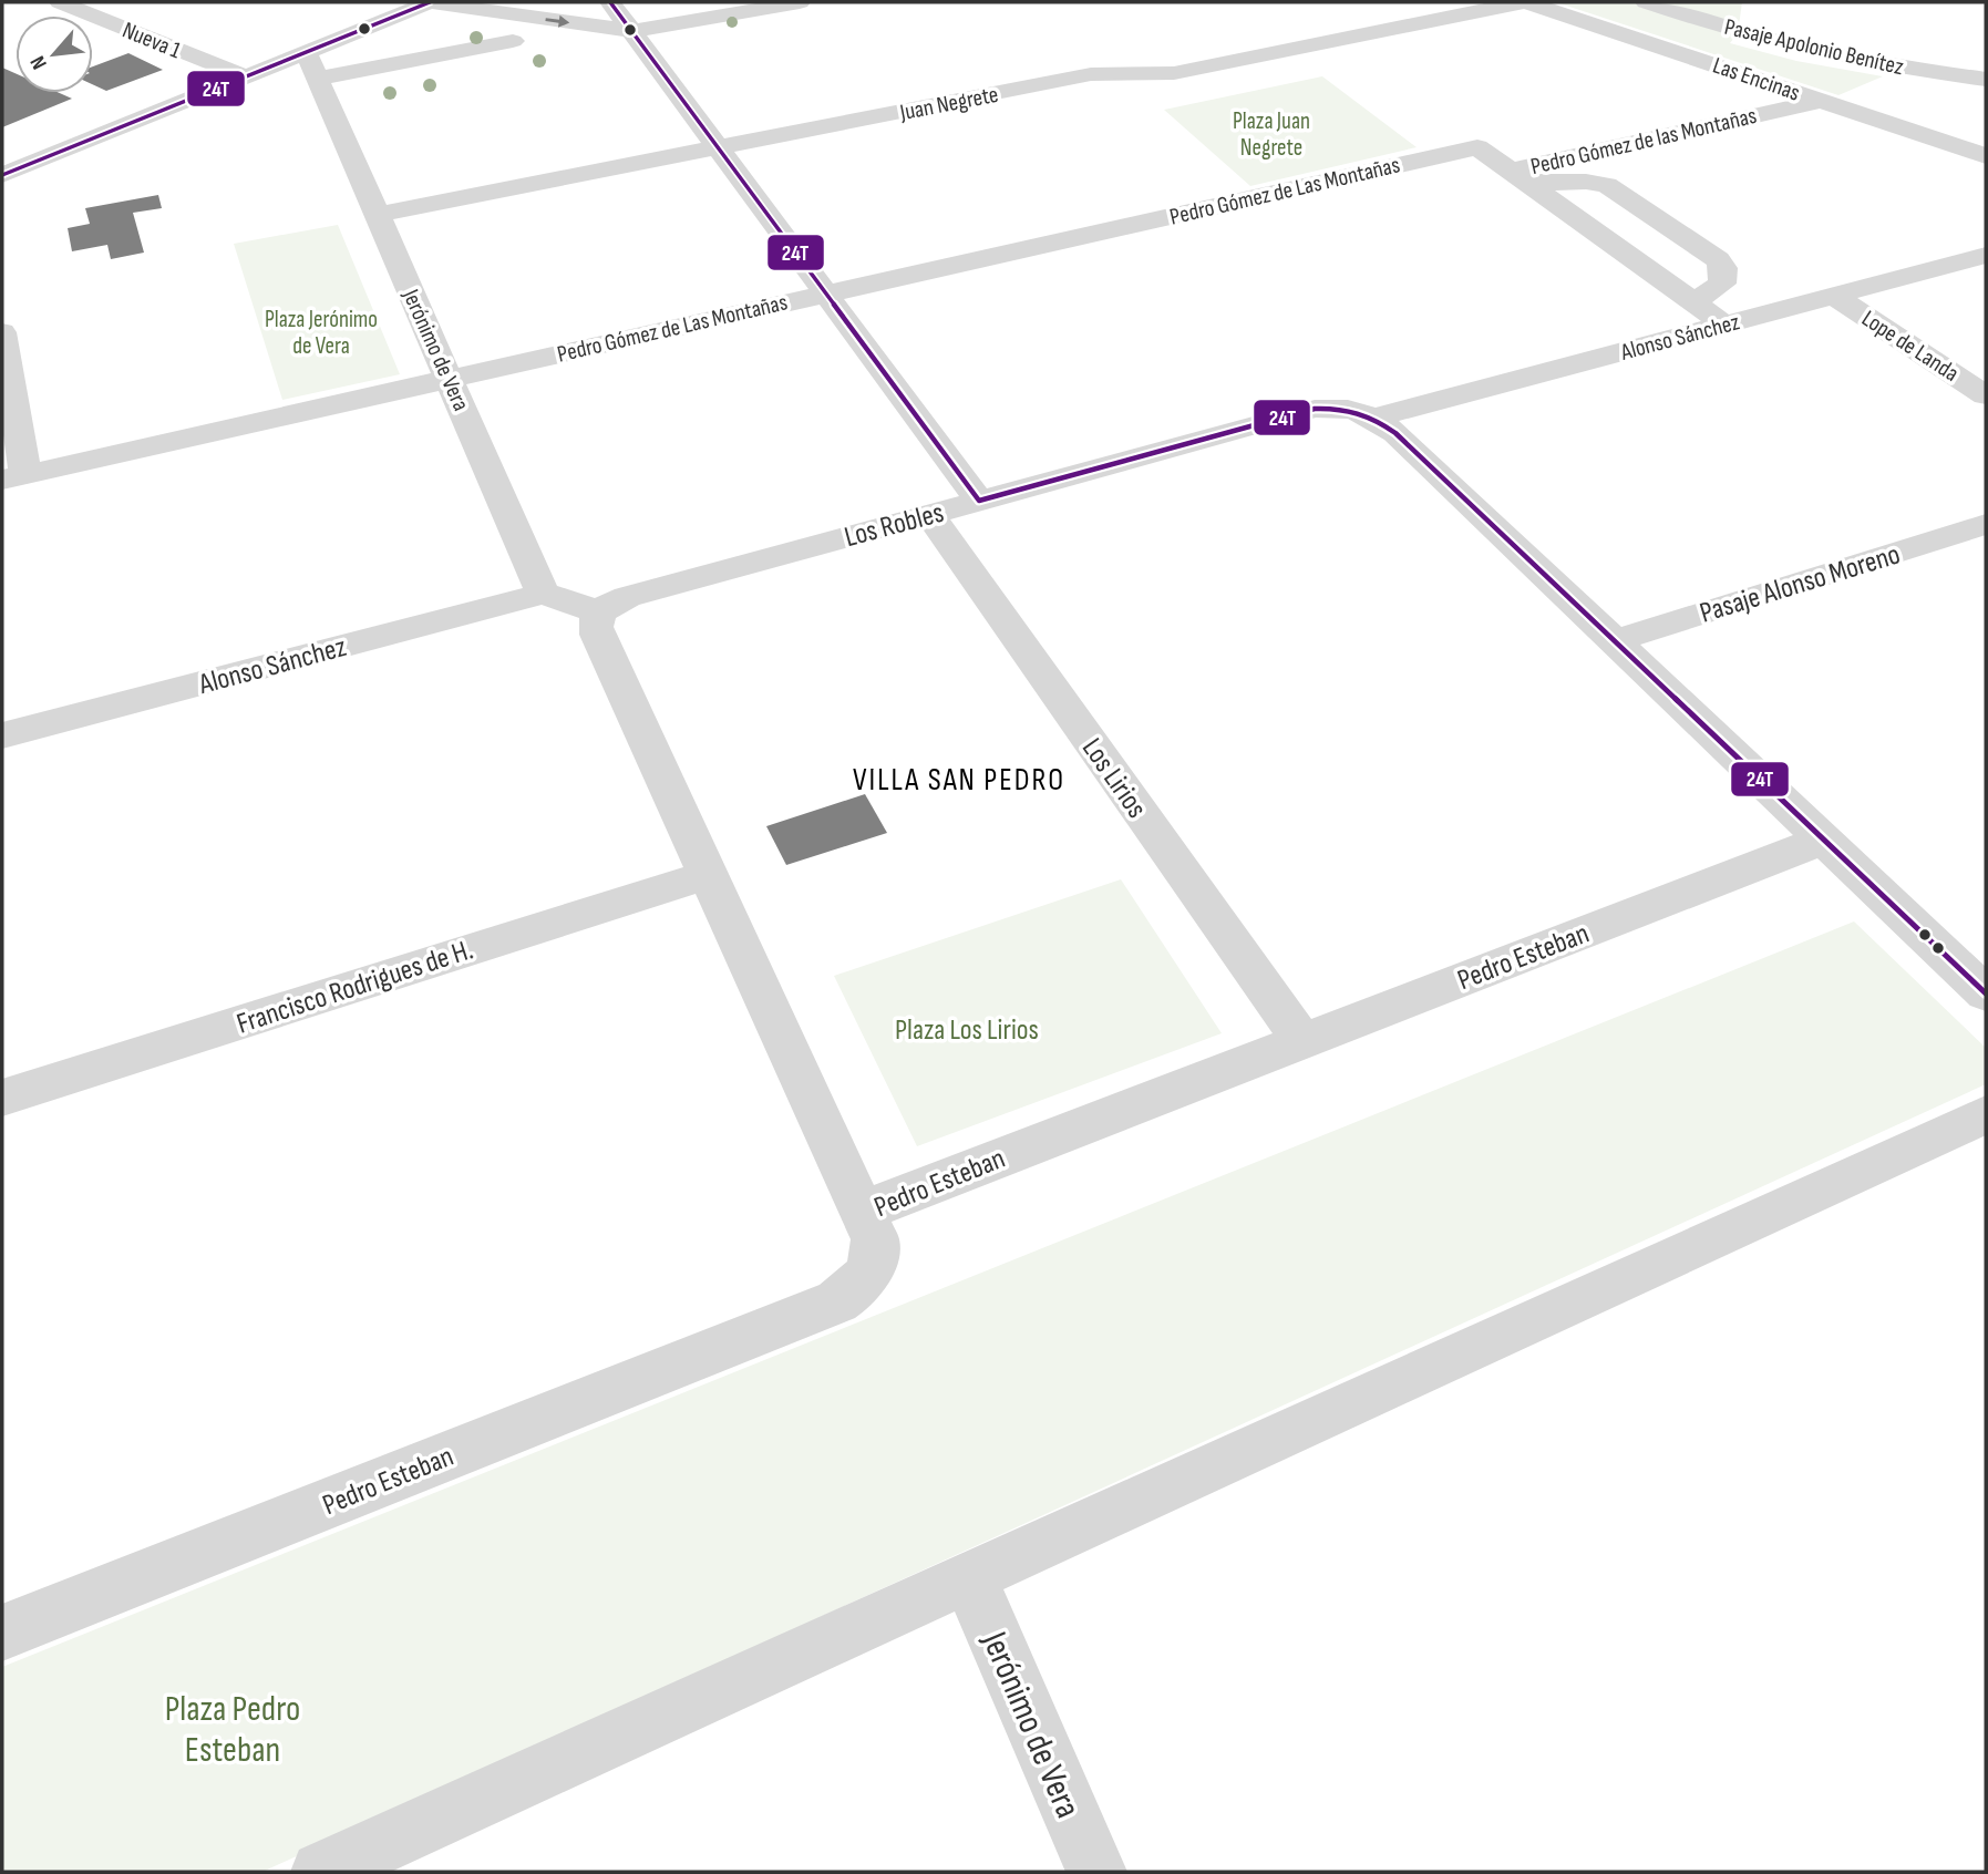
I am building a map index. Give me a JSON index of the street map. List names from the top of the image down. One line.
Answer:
{"streets":{"street":["Nueva 1","Pasaje Apolonio Benítez","Las Encinas","Juan Negrete","Pedro Gómez de las Montañas","Pedro Gómez de Las Montañas","Alonso Sánchez","Lope de Landa","Jerónimo de Vera","Los Robles","Pasaje Alonso Moreno","Los Lirios","Pedro Esteban","Francisco Rodrigues de H."]},"crossings":[["Las Encinas","Juan Negrete"],["Las Encinas","Pedro Gómez de las Montañas"],["Juan Negrete","Jerónimo de Vera"],["Pedro Gómez de las Montañas","Pedro Gómez de Las Montañas"],["Pedro Gómez de Las Montañas","Jerónimo de Vera"],["Alonso Sánchez","Lope de Landa"],["Alonso Sánchez","Jerónimo de Vera"],["Alonso Sánchez","Los Robles"],["Los Robles","Pasaje Alonso Moreno"],["Los Robles","Los Lirios"],["Los Robles","Pedro Esteban"],["Los Lirios","Pedro Esteban"]],"districts":["VILLA SAN PEDRO"],"parks":["Plaza Juan Negrete","Plaza Jerónimo de Vera","Plaza Los Lirios","Plaza Pedro Esteban"],"lines":["transit line 24T"],"north":"bottom left"}
